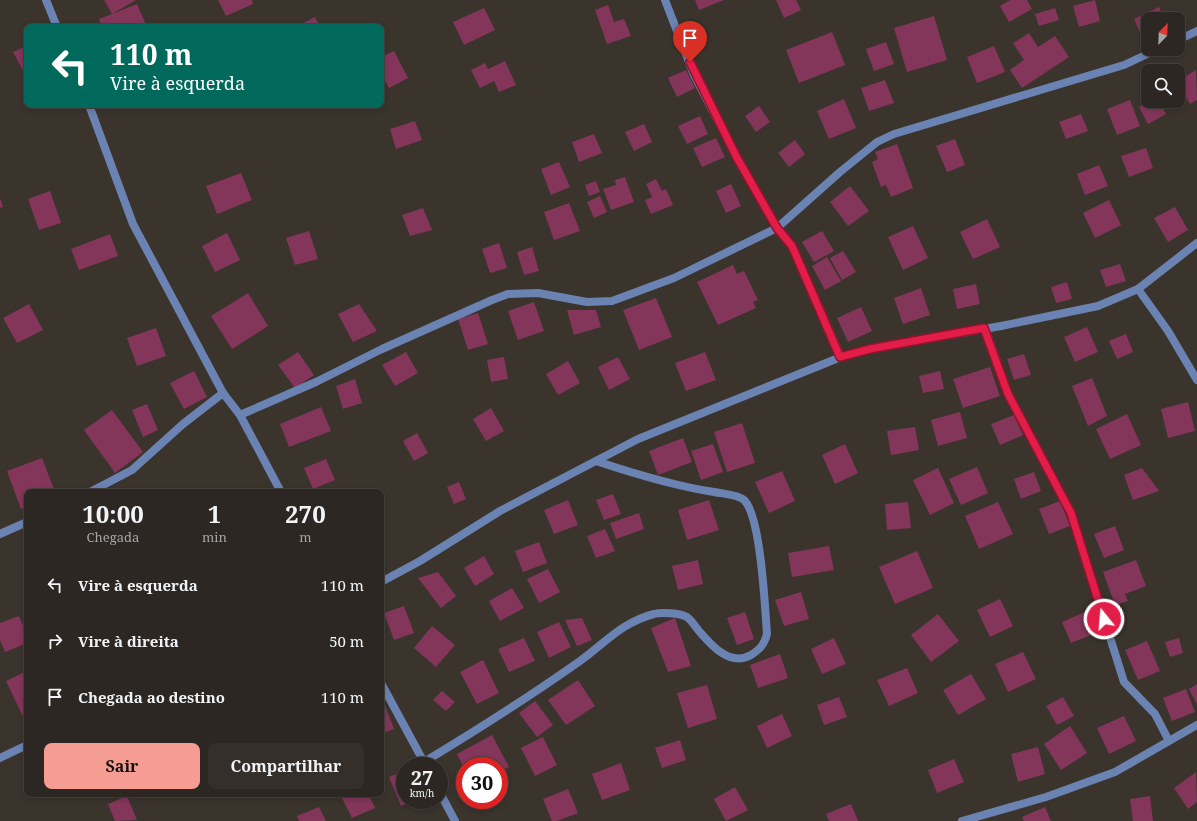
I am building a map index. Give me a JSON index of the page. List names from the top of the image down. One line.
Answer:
{"north":"top right","page":{"turn":["110 m","Vire à esquerda"],"eta":["10:00","Chegada","1","min","270","m"],"list":[{"name":"Vire à esquerda","value":"110 m"},{"name":"Vire à direita","value":"50 m"},{"name":"Chegada ao destino","value":"110 m"}],"buttons":["Sair","Compartilhar"],"speed":"27 km/h","limit":"30"}}
